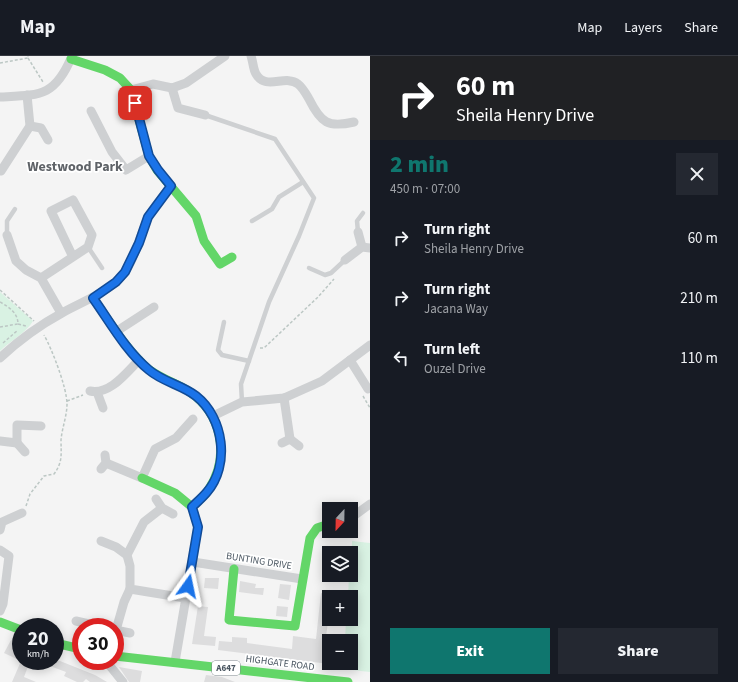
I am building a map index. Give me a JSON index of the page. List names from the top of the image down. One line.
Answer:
{"streets":{"street":["BUNTING DRIVE","HIGHGATE ROAD","A647"]},"districts":["Westwood Park"],"north":"bottom","page":{"header":"Map","nav":["Map","Layers","Share"],"turn":["60 m","Sheila Henry Drive"],"heading":["2 min","450 m · 07:00"],"list":[{"name":"Turn right","note":"Sheila Henry Drive","value":"60 m"},{"name":"Turn right","note":"Jacana Way","value":"210 m"},{"name":"Turn left","note":"Ouzel Drive","value":"110 m"}],"map_buttons":["+","−"],"speed":"20 km/h","limit":"30","buttons":["Exit","Share"]}}
